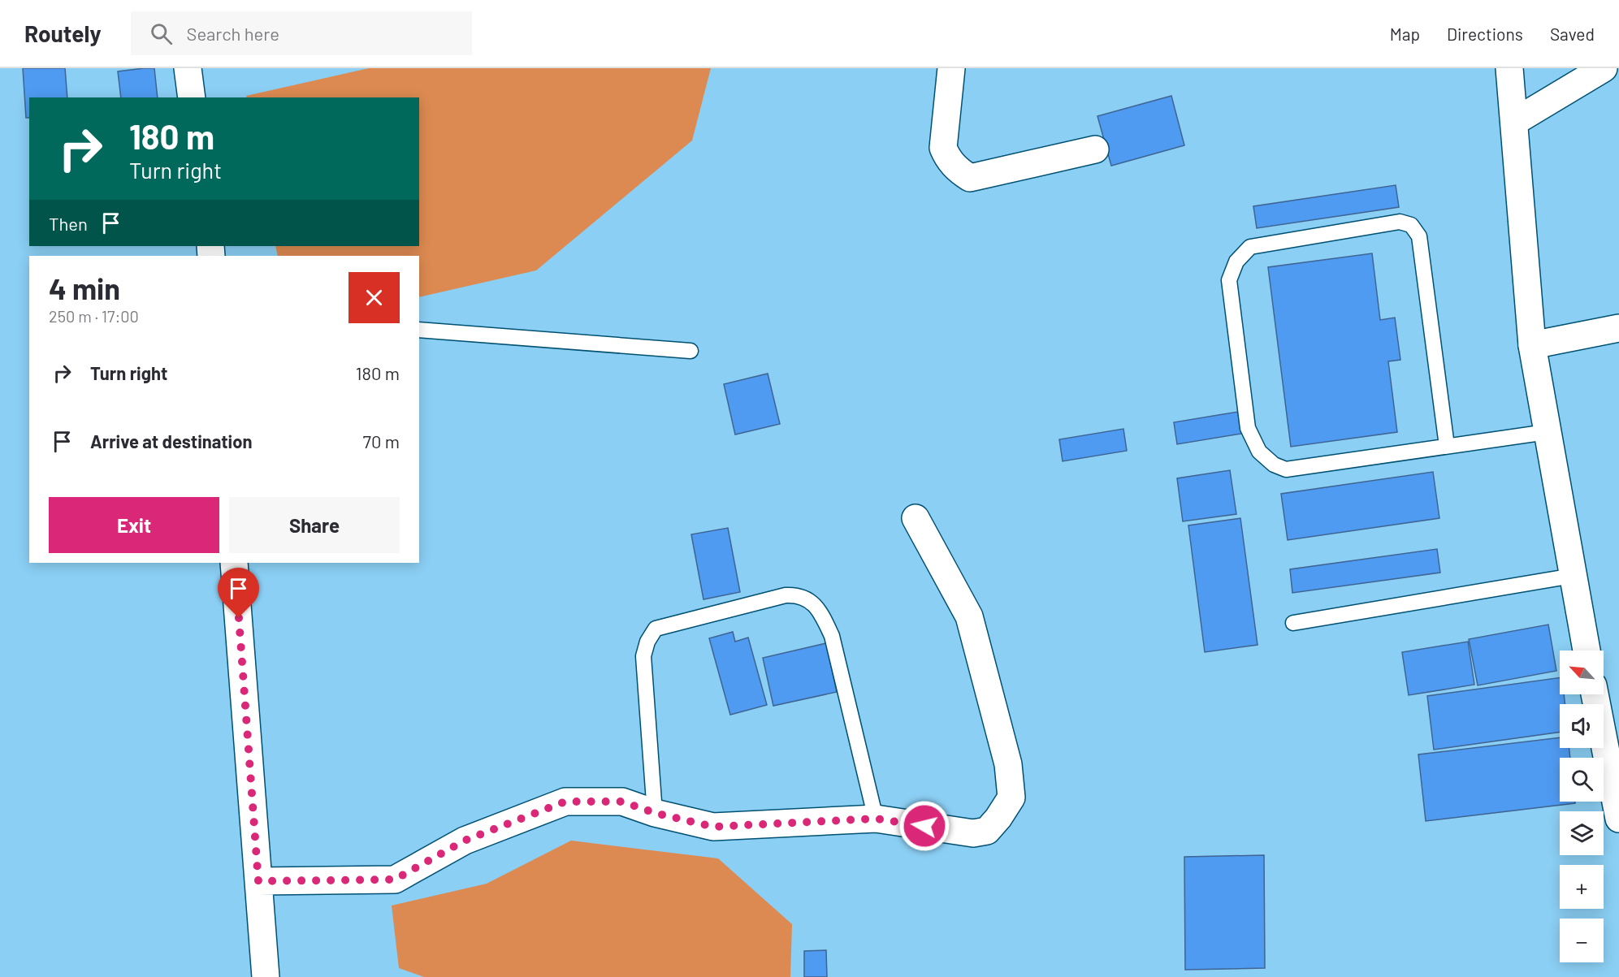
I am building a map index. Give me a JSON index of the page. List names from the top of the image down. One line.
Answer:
{"north":"top left","page":{"header":"Routely","search":"Search here","nav":["Map","Directions","Saved"],"turn":["180 m","Turn right"],"then":"Then","heading":["4 min","250 m · 17:00"],"list":[{"name":"Turn right","value":"180 m"},{"name":"Arrive at destination","value":"70 m"}],"buttons":["Exit","Share"],"map_buttons":["+","−"]}}
